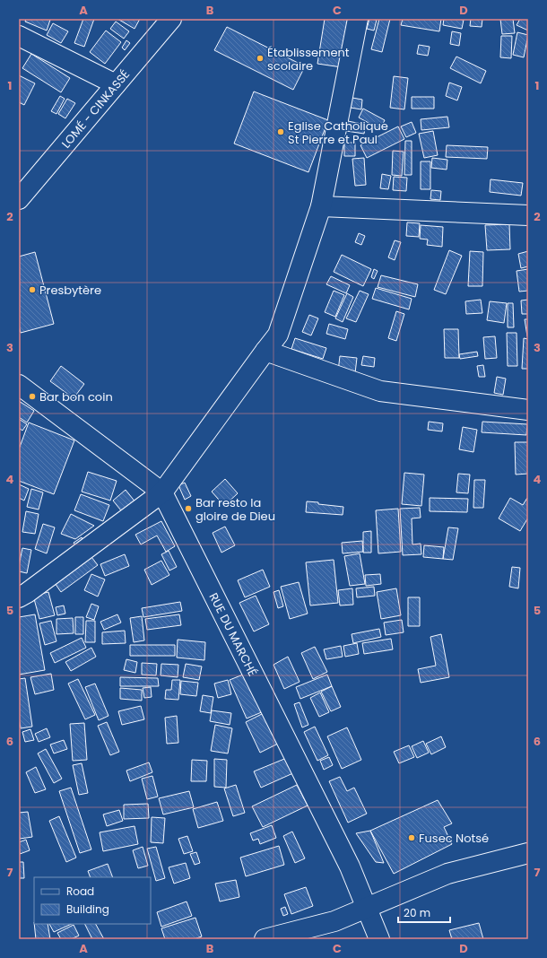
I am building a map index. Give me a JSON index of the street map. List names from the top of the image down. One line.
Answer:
{"streets":{"main road":["LOMÉ - CINKASSÉ","RUE DU MARCHÉ"]},"places":["Établissement scolaire","Eglise Catholique St Pierre et Paul","Presbytère","Bar bon coin","Bar resto la gloire de Dieu","Fusec Notsé"],"legend":["Road","Building"],"scale_bar":"20 m","grid":{"columns":["A","B","C","D"],"rows":["1","2","3","4","5","6","7"]}}
